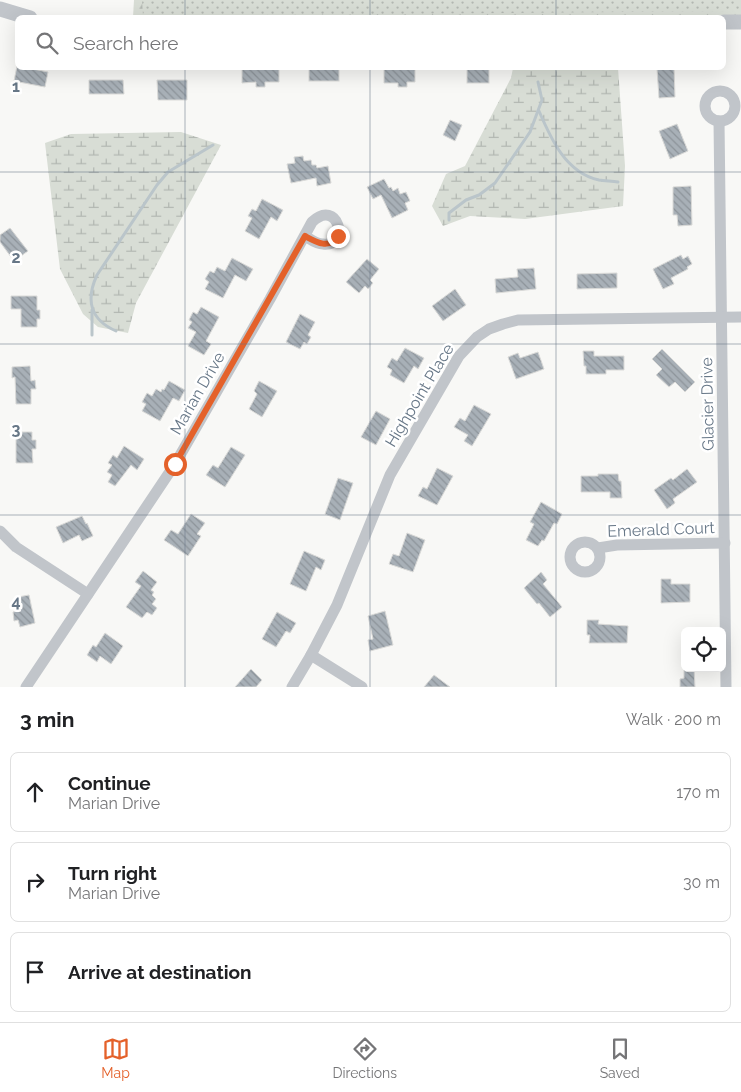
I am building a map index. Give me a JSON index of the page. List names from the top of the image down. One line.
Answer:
{"streets":{"street":["Marian Drive","Highpoint Place","Glacier Drive","Emerald Court"]},"crossings":[["Highpoint Place","Glacier Drive"],["Glacier Drive","Emerald Court"]],"page":{"search":"Search here","heading":["3 min","Walk · 200 m"],"list":[["Continue","Marian Drive","170 m"],["Turn right","Marian Drive","30 m"],"Arrive at destination"],"nav":["Map","Directions","Saved"]},"grid":{"rows":["1","2","3","4"]}}
